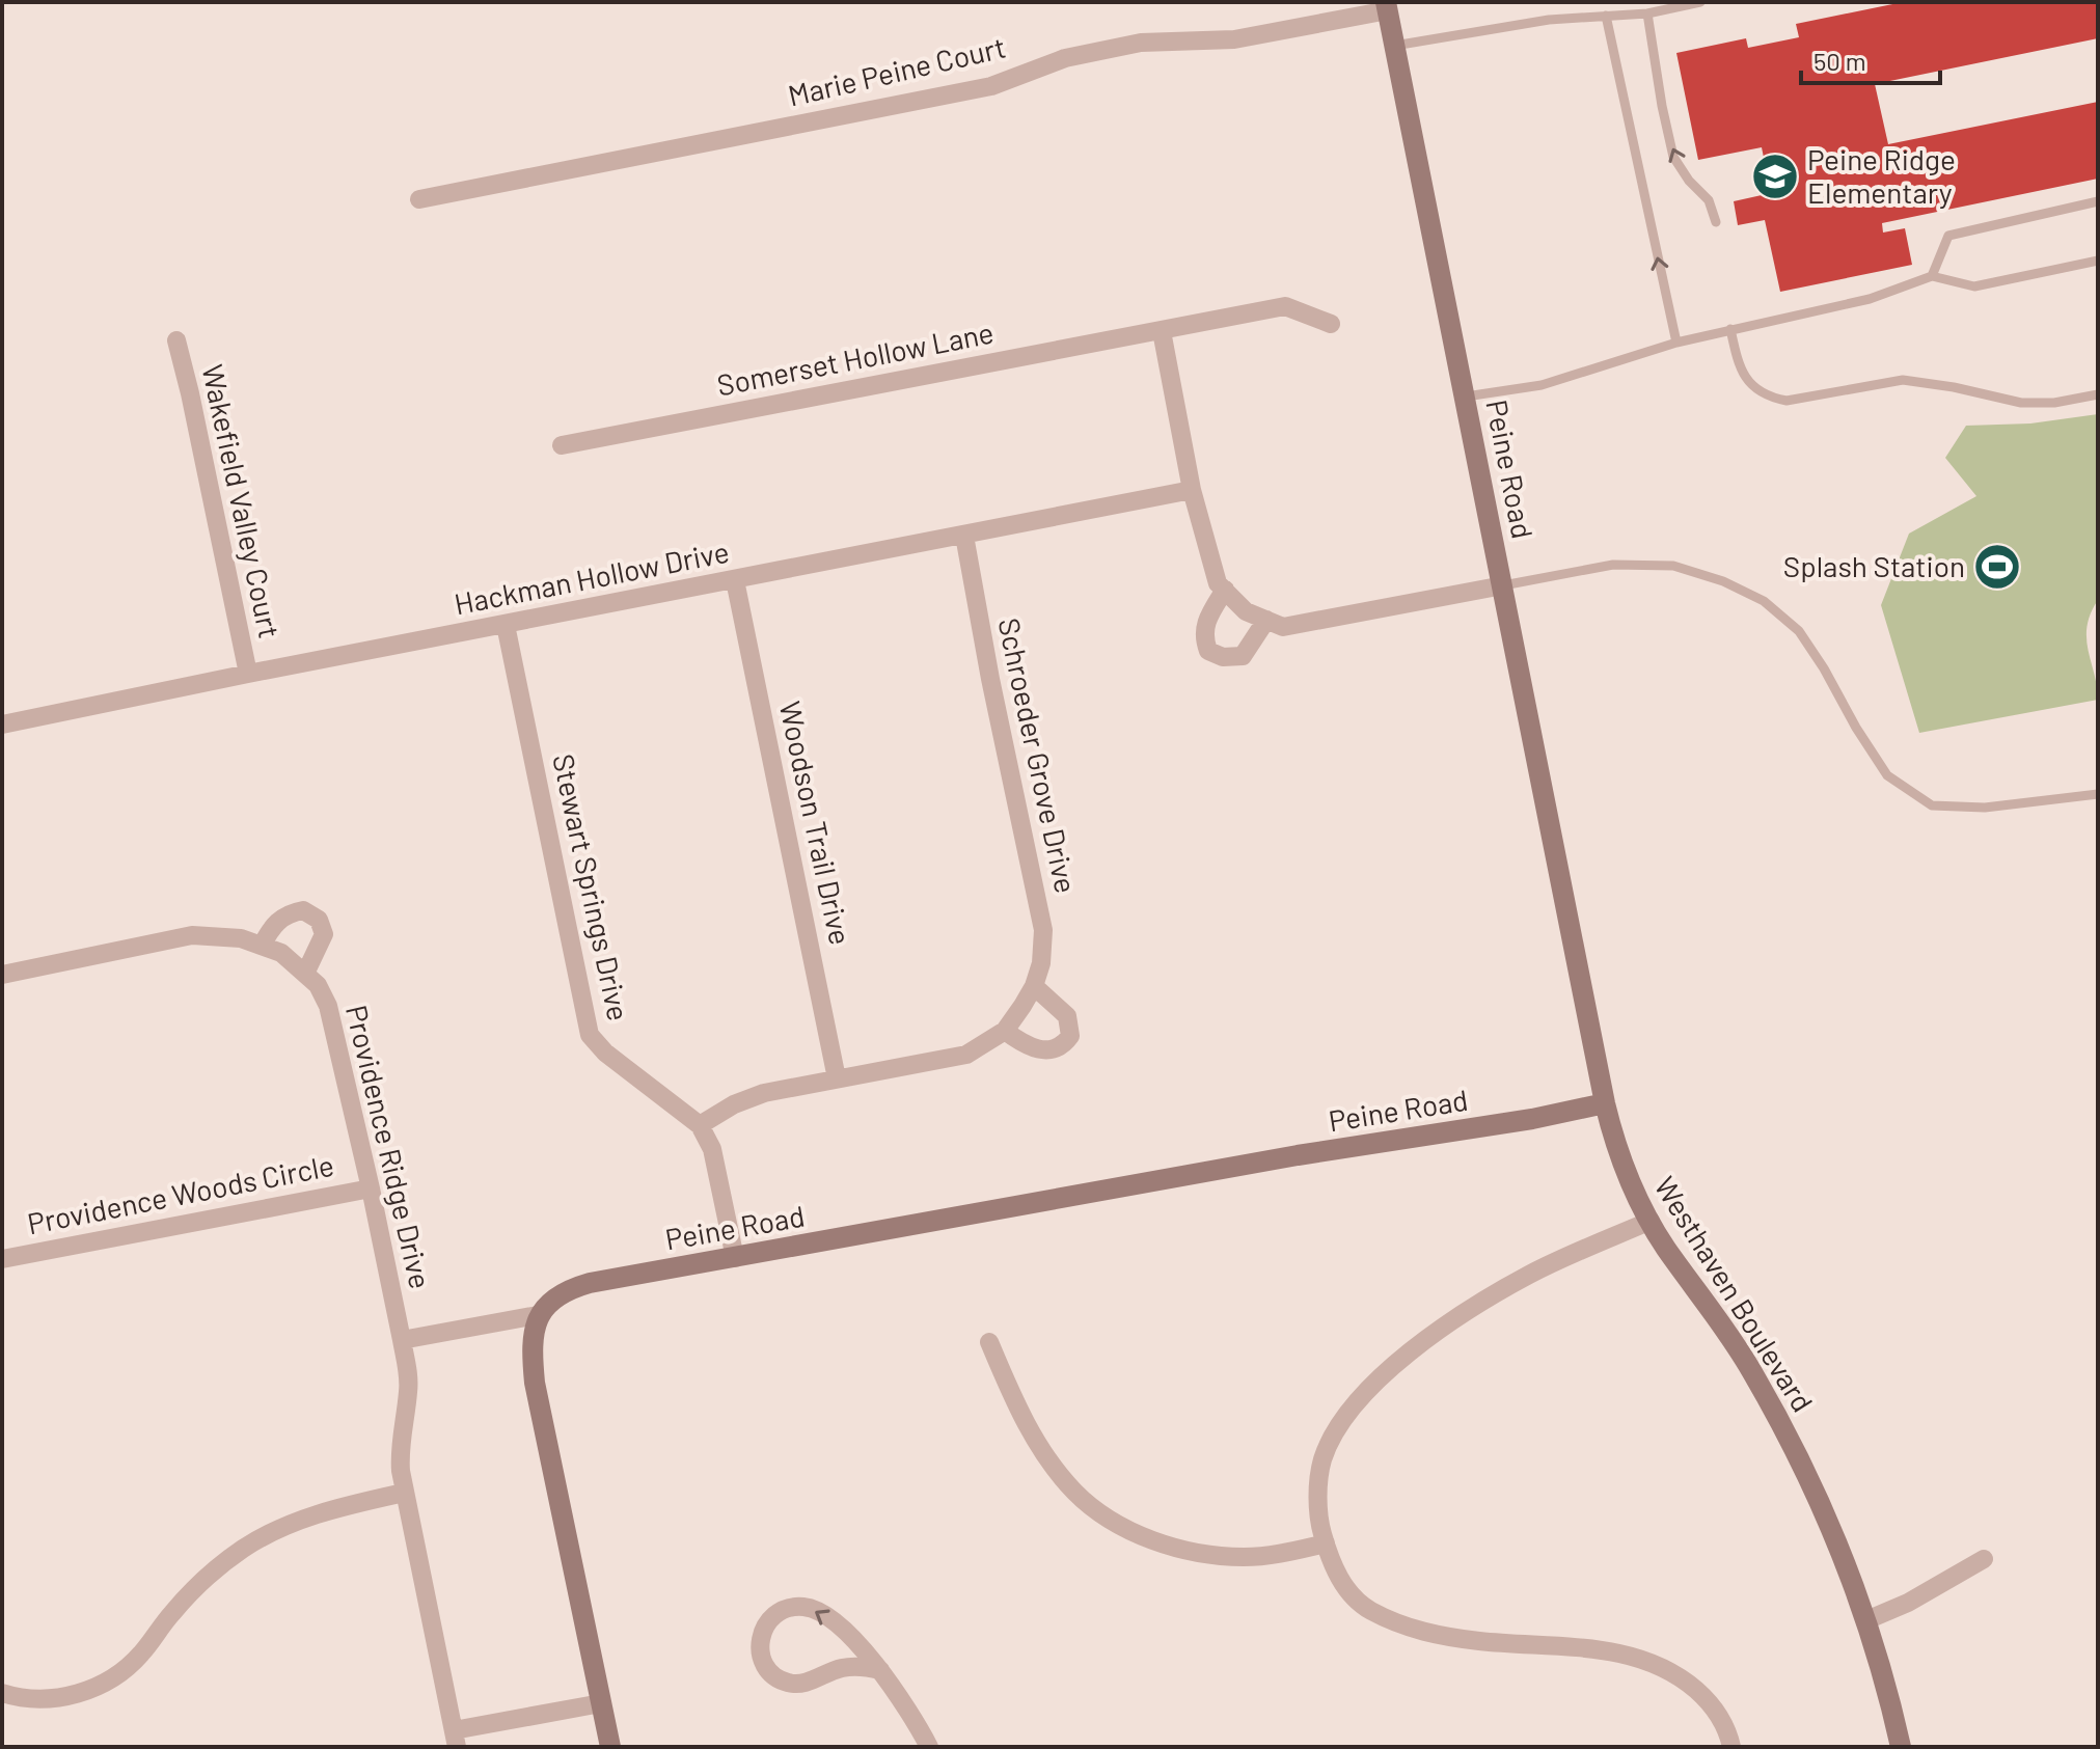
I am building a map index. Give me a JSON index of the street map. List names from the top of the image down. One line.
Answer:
{"streets":{"street":["Marie Peine Court","Somerset Hollow Lane","Peine Road","Wakefield Valley Court","Hackman Hollow Drive","Schroeder Grove Drive","Woodson Trail Drive","Stewart Springs Drive","Providence Ridge Drive","Providence Woods Circle","Westhaven Boulevard"]},"crossings":[["Marie Peine Court","Peine Road"],["Peine Road","Westhaven Boulevard"],["Wakefield Valley Court","Hackman Hollow Drive"],["Hackman Hollow Drive","Schroeder Grove Drive"],["Hackman Hollow Drive","Woodson Trail Drive"],["Hackman Hollow Drive","Stewart Springs Drive"],["Schroeder Grove Drive","Woodson Trail Drive"],["Schroeder Grove Drive","Stewart Springs Drive"],["Providence Ridge Drive","Providence Woods Circle"]],"places":{"school or university":["Peine Ridge Elementary"],"sports":["Splash Station"]},"scale_bar":"50 m"}
